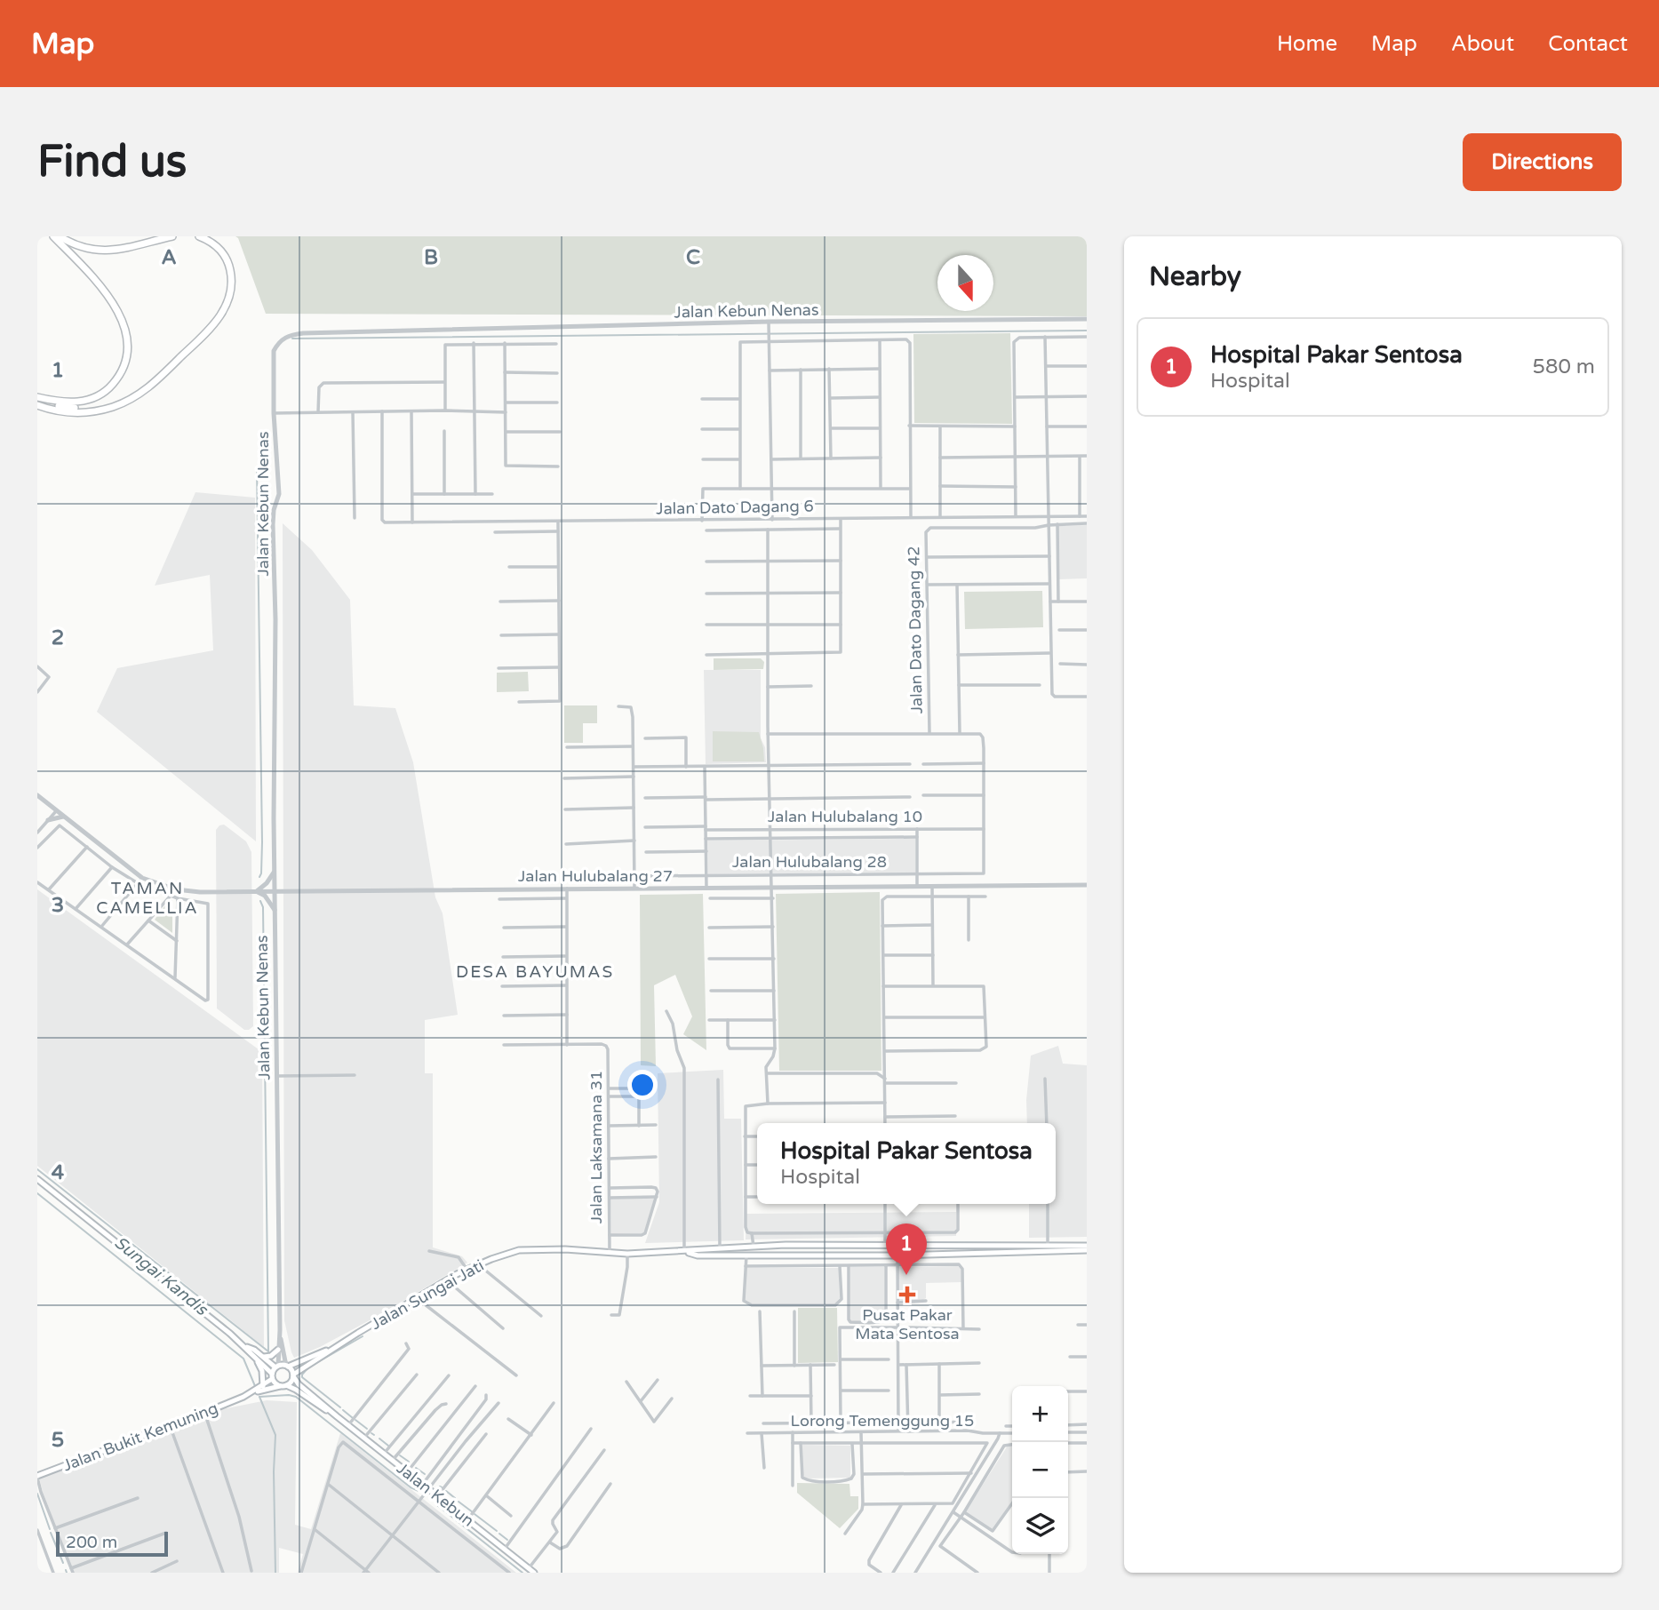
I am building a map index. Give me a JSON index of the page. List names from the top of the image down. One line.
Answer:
{"streets":{"main road":["Jalan Sungai Jati","Jalan Bukit Kemuning","Jalan Kebun"],"street":["Jalan Kebun Nenas","Jalan Dato Dagang 6","Jalan Dato Dagang 42","Jalan Hulubalang 10","Jalan Hulubalang 28","Jalan Hulubalang 27","Jalan Laksamana 31","Lorong Temenggung 15"]},"crossings":[["Jalan Kebun Nenas","Jalan Hulubalang 27"],["Jalan Hulubalang 10","Jalan Hulubalang 28"],["Jalan Laksamana 31","Jalan Sungai Jati"],["Jalan Sungai Jati","Jalan Bukit Kemuning"],["Jalan Sungai Jati","Jalan Kebun"],["Jalan Bukit Kemuning","Jalan Kebun"]],"districts":["TAMAN CAMELLIA","DESA BAYUMAS"],"water":["Sungai Kandis"],"places":{"health":["Pusat Pakar Mata Sentosa"]},"scale_bar":"200 m","north":"bottom","page":{"header":"Map","nav":["Home","Map","About","Contact"],"buttons":"Directions","title":"Find us","heading":"Nearby","list":[{"mark":"1","name":"Hospital Pakar Sentosa","note":"Hospital","value":"580 m"}],"popup":["Hospital Pakar Sentosa","Hospital"],"pins":"1","map_buttons":["+","−"],"scale":"200 m"},"grid":{"columns":["A","B","C"],"rows":["1","2","3","4","5"]}}
